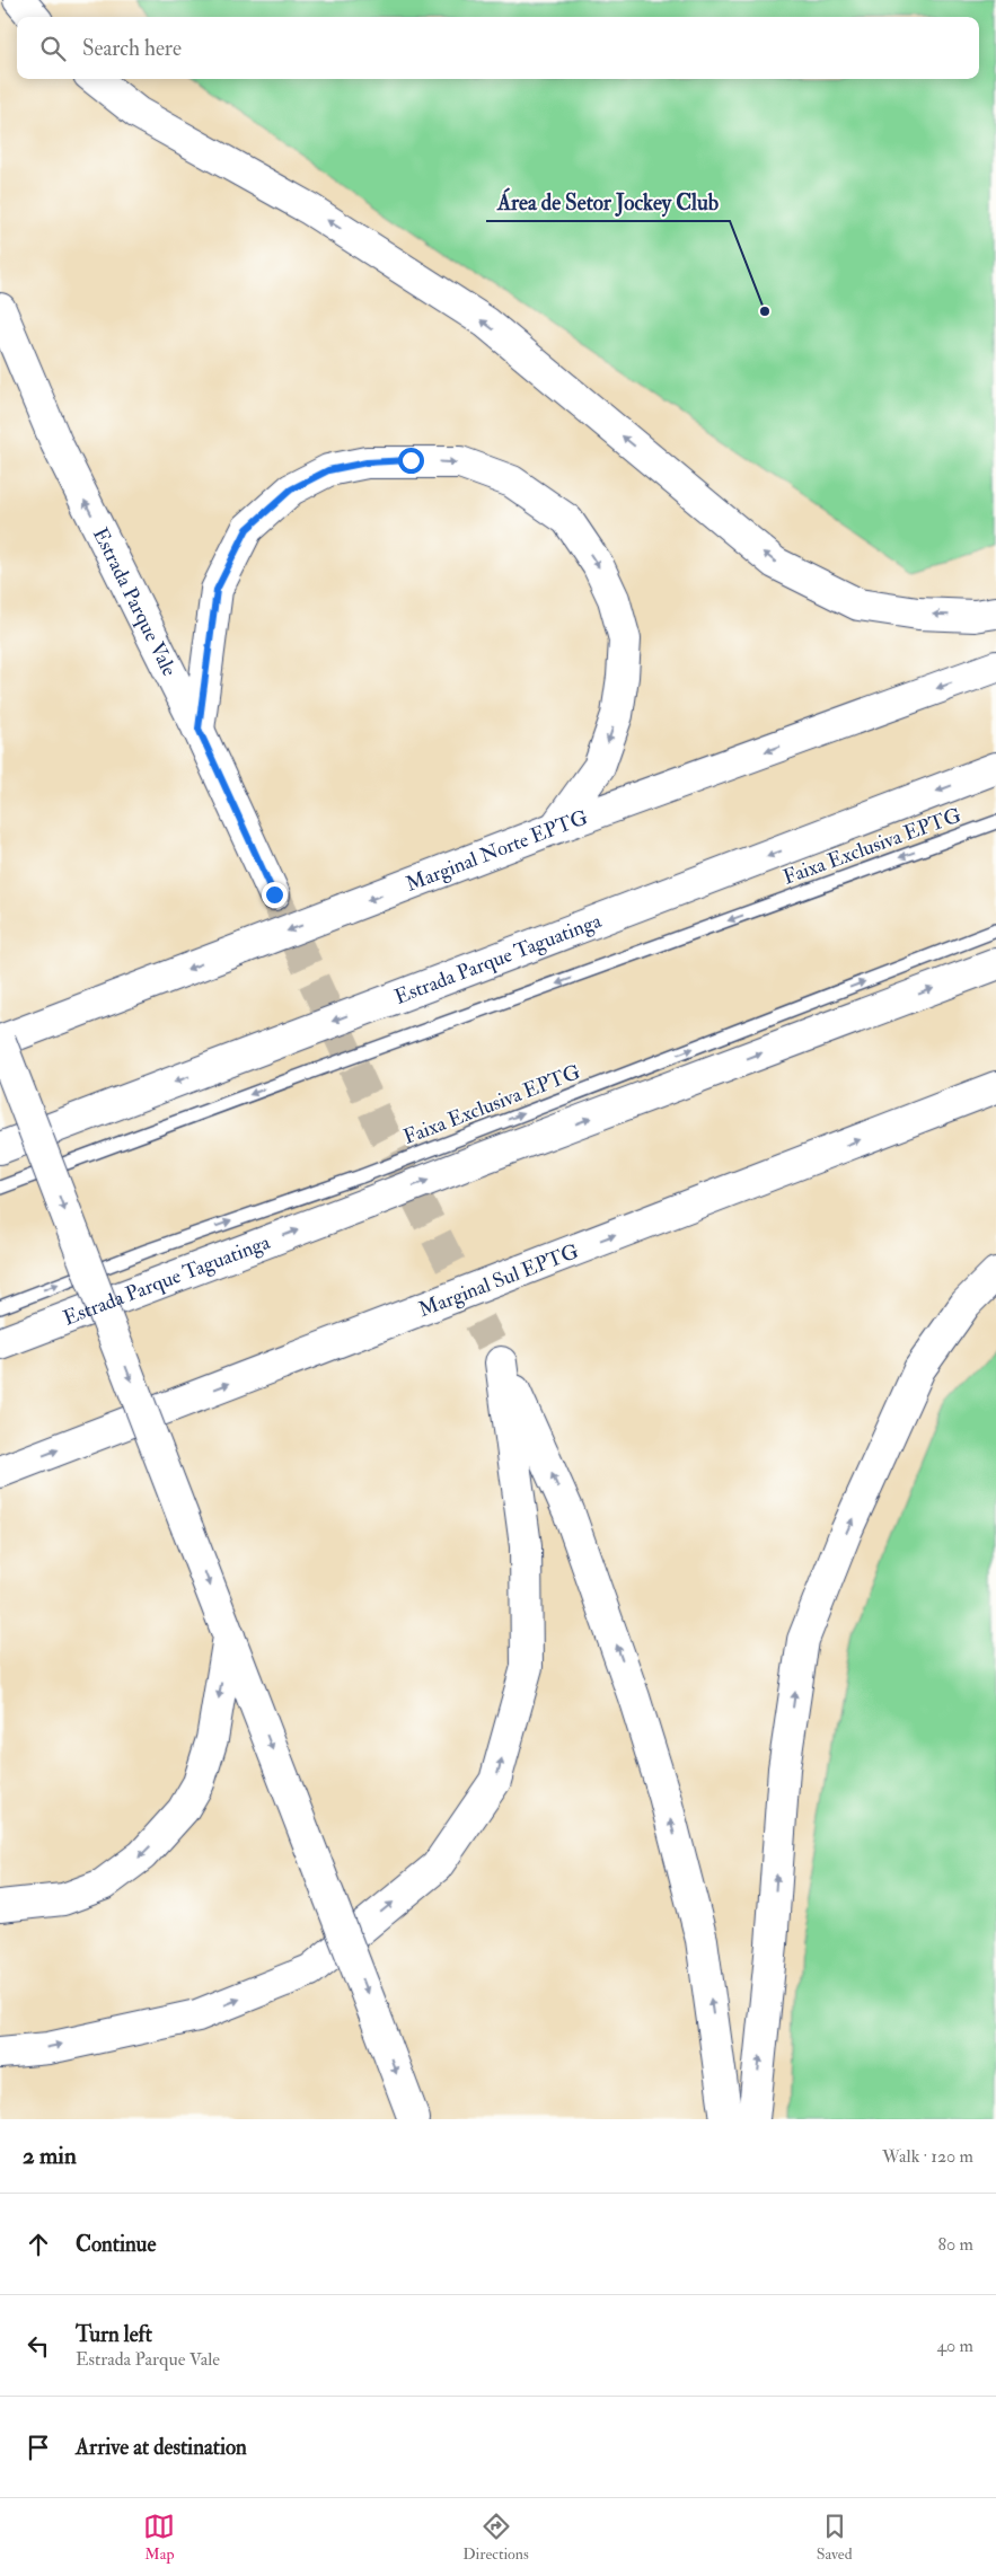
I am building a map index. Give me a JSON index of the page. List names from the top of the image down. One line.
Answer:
{"streets":{"main road":["Estrada Parque Vale","Marginal Norte EPTG","Estrada Parque Taguatinga","Marginal Sul EPTG"],"lane":["Faixa Exclusiva EPTG"]},"crossings":[["Faixa Exclusiva EPTG","Estrada Parque Taguatinga"]],"one_way":["Estrada Parque Vale","Marginal Norte EPTG","Marginal Sul EPTG"],"places":["Área de Setor Jockey Club"],"page":{"search":"Search here","heading":["2 min","Walk · 120 m"],"list":[["Continue","80 m"],["Turn left","Estrada Parque Vale","40 m"],"Arrive at destination"],"nav":["Map","Directions","Saved"]}}
